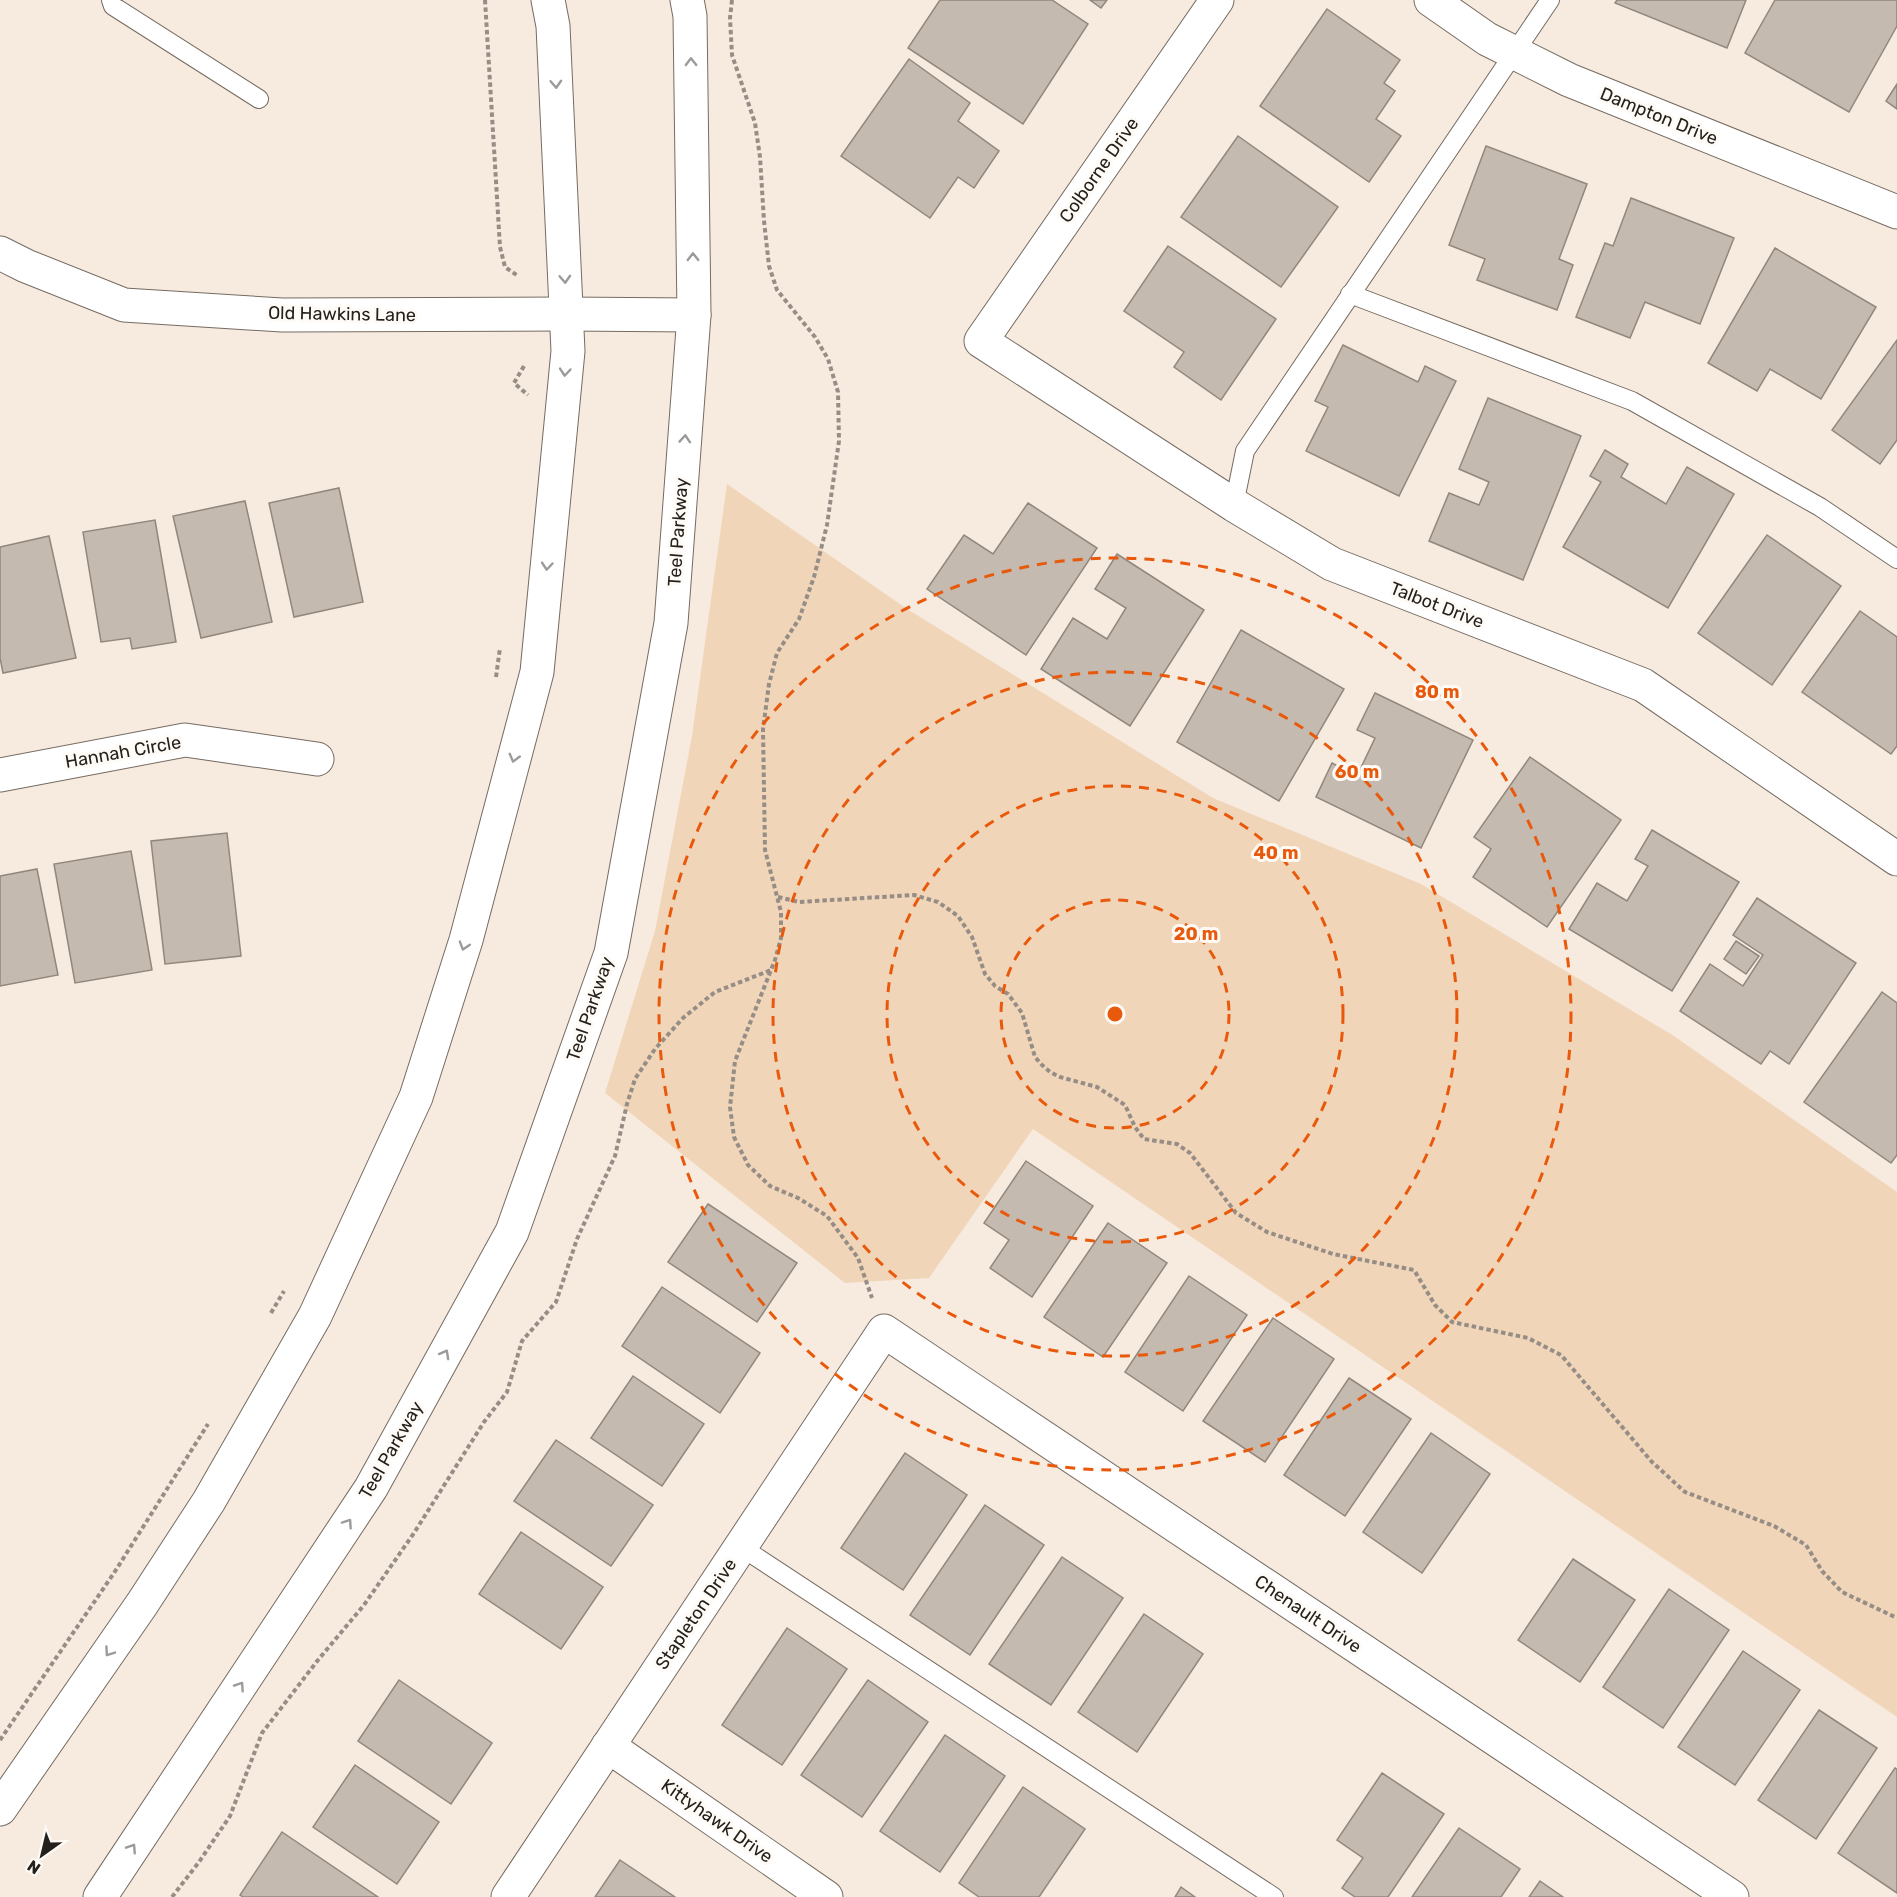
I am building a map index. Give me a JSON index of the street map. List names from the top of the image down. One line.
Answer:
{"streets":{"street":["Dampton Drive","Colborne Drive","Old Hawkins Lane","Teel Parkway","Talbot Drive","Hannah Circle","Stapleton Drive","Chenault Drive","Kittyhawk Drive"]},"crossings":[["Colborne Drive","Talbot Drive"],["Old Hawkins Lane","Teel Parkway"],["Stapleton Drive","Chenault Drive"],["Stapleton Drive","Kittyhawk Drive"]],"north":"bottom left","rings":["80 m","60 m","40 m","20 m"]}
